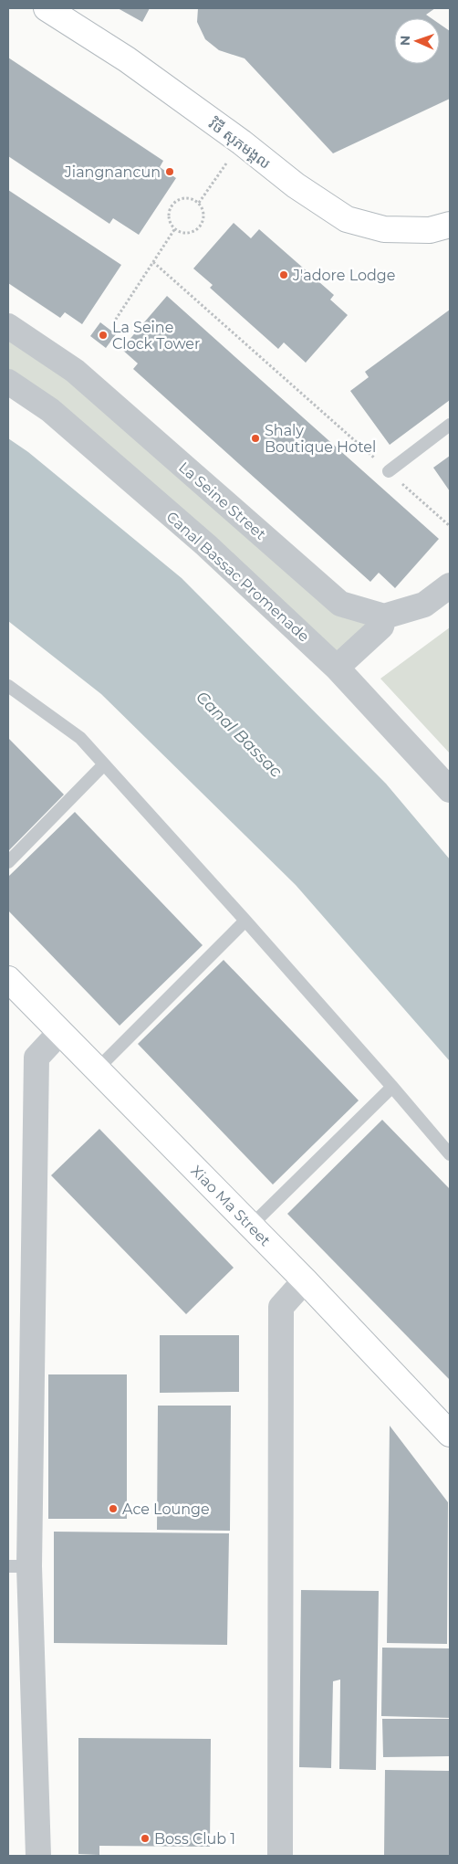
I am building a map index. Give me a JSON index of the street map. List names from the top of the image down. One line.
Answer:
{"streets":{"street":["វិថី សុភមង្គល","La Seine Street","Canal Bassac Promenade","Xiao Ma Street"]},"water":["Canal Bassac"],"places":["Jiangnancun","J'adore Lodge","La Seine Clock Tower","Shaly Boutique Hotel","Ace Lounge","Boss Club 1"],"north":"left"}
